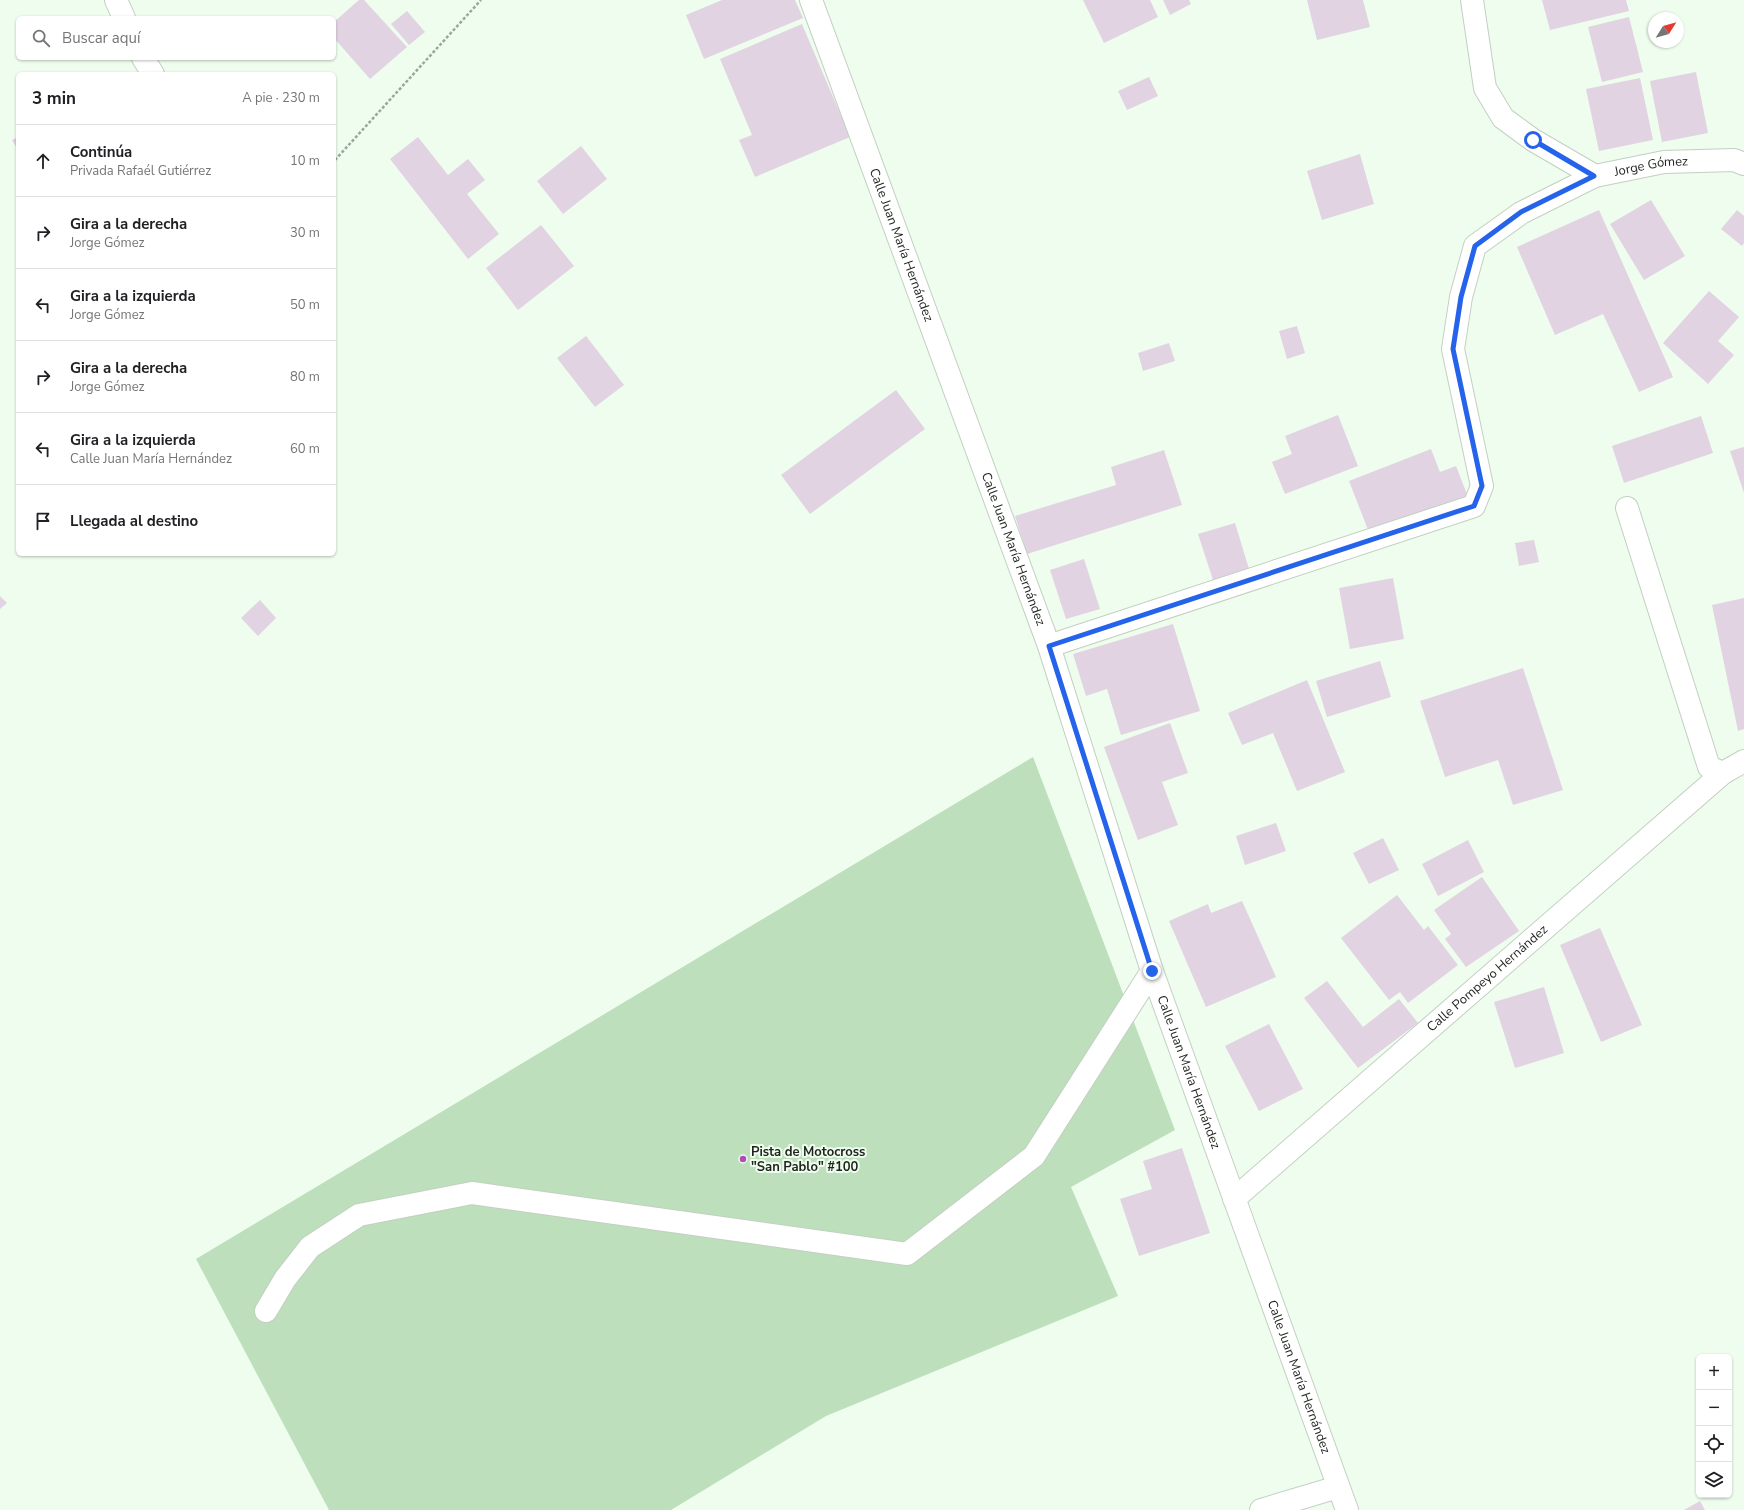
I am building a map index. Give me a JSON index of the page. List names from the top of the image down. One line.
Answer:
{"streets":{"street":["Jorge Gómez","Calle Juan María Hernández","Calle Pompeyo Hernández"]},"crossings":[["Jorge Gómez","Calle Juan María Hernández"],["Calle Juan María Hernández","Calle Pompeyo Hernández"]],"places":["Pista de Motocross \"San Pablo\" #100"],"north":"top right","page":{"search":"Buscar aquí","heading":["3 min","A pie · 230 m"],"list":[["Continúa","Privada Rafaél Gutiérrez","10 m"],["Gira a la derecha","Jorge Gómez","30 m"],["Gira a la izquierda","Jorge Gómez","50 m"],["Gira a la derecha","Jorge Gómez","80 m"],["Gira a la izquierda","Calle Juan María Hernández","60 m"],"Llegada al destino"],"map_buttons":["+","−"]}}
